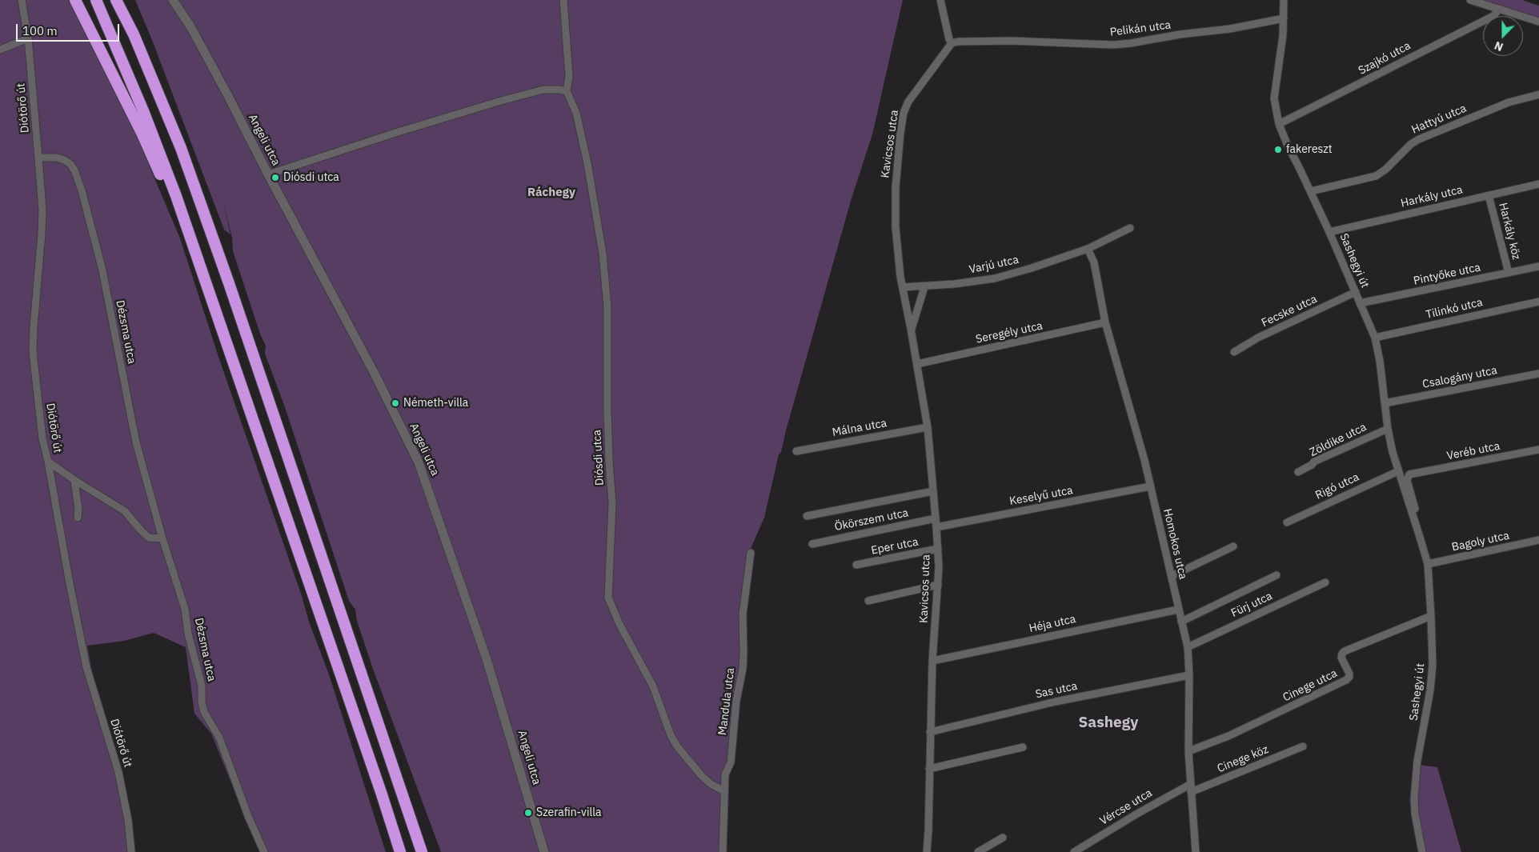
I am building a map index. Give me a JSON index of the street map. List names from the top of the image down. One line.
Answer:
{"streets":{"street":["Pelikán utca","Szajkó utca","Diótörő út","Hattyú utca","Angeli utca","Kavicsos utca","Harkály utca","Harkály köz","Sashegyi út","Varjú utca","Pintyőke utca","Tilinkó utca","Fecske utca","Dézsma utca","Seregély utca","Csalogány utca","Málna utca","Zöldike utca","Veréb utca","Diósdi utca","Rigó utca","Keselyű utca","Ökörszem utca","Bagoly utca","Homokos utca","Eper utca","Fürj utca","Héja utca","Cinege utca","Sas utca","Mandula utca","Cinege köz","Vércse utca"]},"crossings":[["Pelikán utca","Kavicsos utca"],["Pelikán utca","Sashegyi út"],["Szajkó utca","Sashegyi út"],["Diótörő út","Dézsma utca"],["Hattyú utca","Sashegyi út"],["Kavicsos utca","Varjú utca"],["Kavicsos utca","Seregély utca"],["Kavicsos utca","Málna utca"],["Kavicsos utca","Keselyű utca"],["Kavicsos utca","Ökörszem utca"],["Kavicsos utca","Eper utca"],["Kavicsos utca","Héja utca"],["Kavicsos utca","Sas utca"],["Harkály utca","Harkály köz"],["Harkály utca","Sashegyi út"],["Harkály köz","Pintyőke utca"],["Sashegyi út","Pintyőke utca"],["Sashegyi út","Tilinkó utca"],["Sashegyi út","Fecske utca"],["Sashegyi út","Csalogány utca"],["Sashegyi út","Zöldike utca"],["Sashegyi út","Veréb utca"],["Sashegyi út","Rigó utca"],["Sashegyi út","Bagoly utca"],["Sashegyi út","Cinege utca"],["Varjú utca","Homokos utca"],["Seregély utca","Homokos utca"],["Diósdi utca","Mandula utca"],["Keselyű utca","Homokos utca"],["Homokos utca","Fürj utca"],["Homokos utca","Héja utca"],["Homokos utca","Cinege utca"],["Homokos utca","Sas utca"],["Homokos utca","Cinege köz"],["Homokos utca","Vércse utca"]],"districts":["Ráchegy","Sashegy"],"places":["fakereszt","Diósdi utca","Németh-villa","Szerafin-villa"],"scale_bar":"100 m","north":"bottom"}
